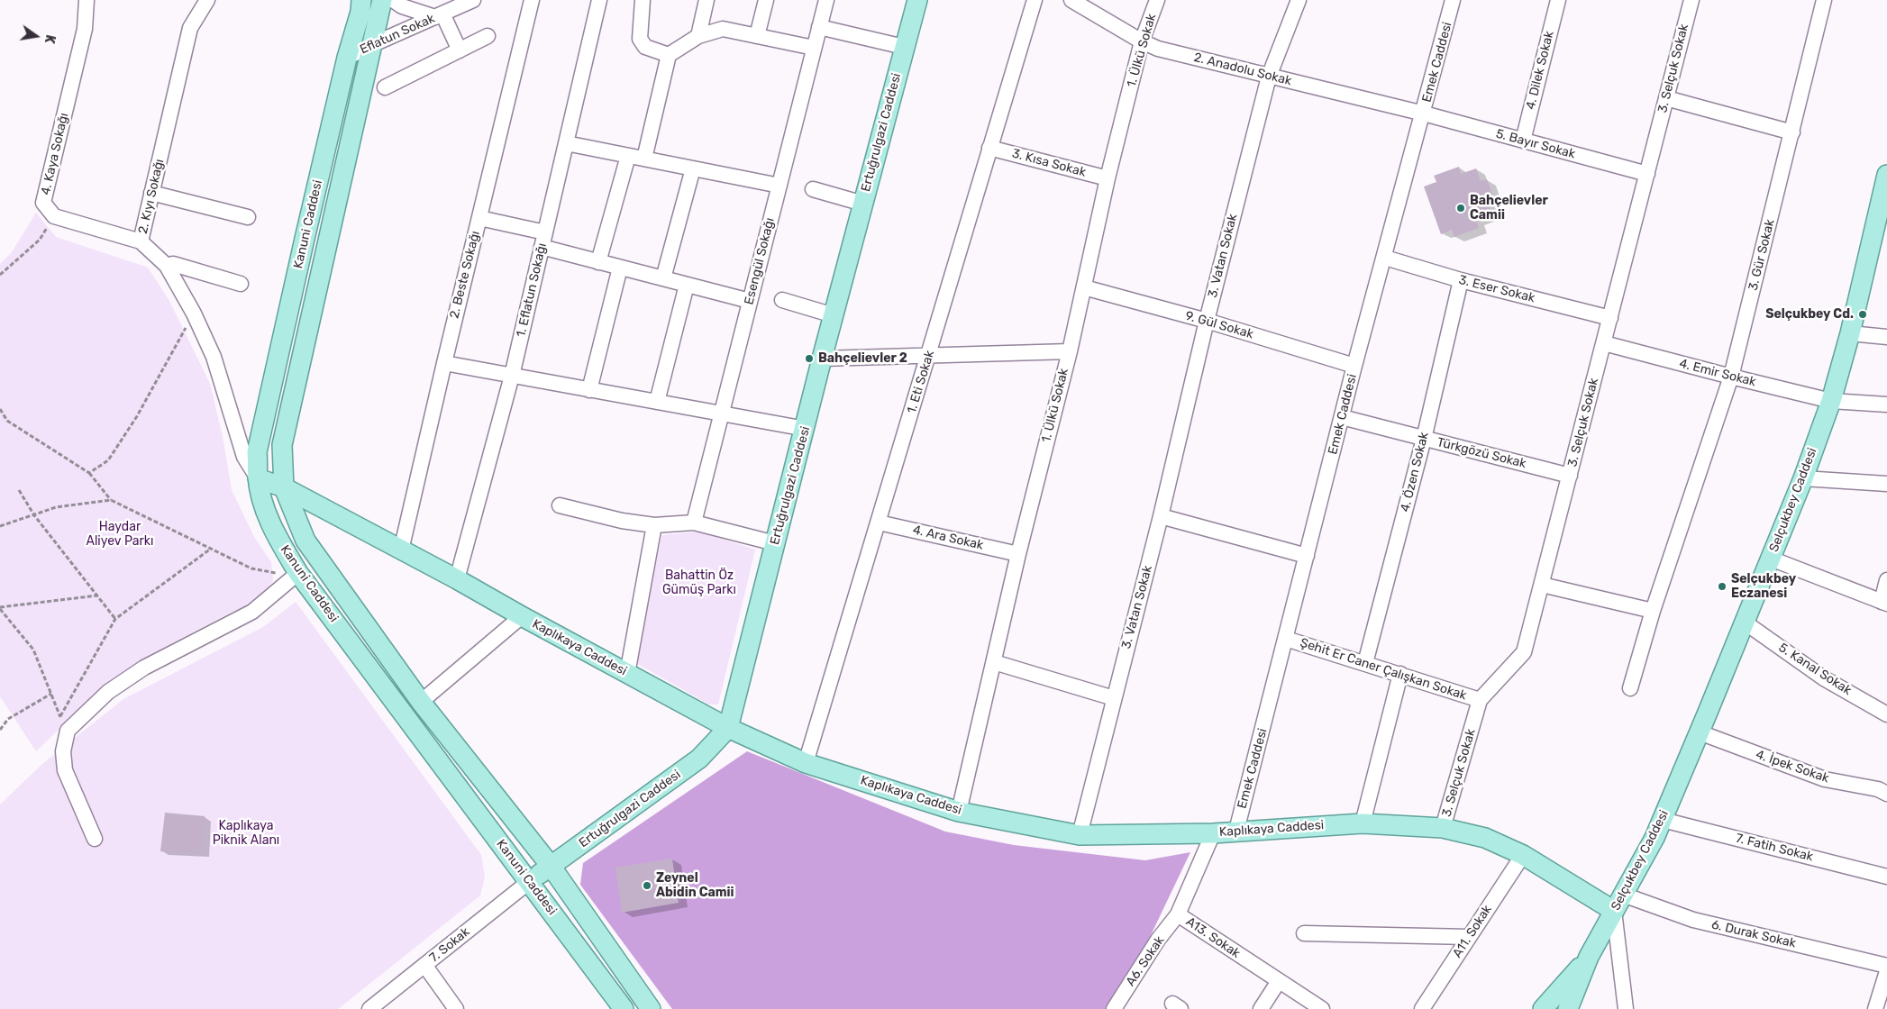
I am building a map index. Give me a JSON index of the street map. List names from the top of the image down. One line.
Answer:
{"streets":{"main road":["Ertuğrulgazi Caddesi","Kanuni Caddesi","Selçukbey Caddesi","Kaplıkaya Caddesi"],"street":["Eflatun Sokak","1. Ülkü Sokak","Emek Caddesi","3. Selçuk Sokak","2. Anadolu Sokak","4. Dilek Sokak","5. Bayır Sokak","4. Kaya Sokağı","3. Kısa Sokak","2. Kıyı Sokağı","3. Gür Sokak","3. Vatan Sokak","Esengül Sokağı","2. Beste Sokağı","3. Eser Sokak","1. Eflatun Sokağı","9. Gül Sokak","4. Emir Sokak","1. Eti Sokak","Türkgözü Sokak","4. Özen Sokak","4. Ara Sokak","Şehit Er Caner Çalışkan Sokak","5. Kanal Sokak","4. İpek Sokak","7. Fatih Sokak","A11. Sokak","6. Durak Sokak","A13. Sokak","7. Sokak","A6. Sokak"]},"crossings":[["Eflatun Sokak","Kanuni Caddesi"],["1. Ülkü Sokak","2. Anadolu Sokak"],["1. Ülkü Sokak","3. Kısa Sokak"],["1. Ülkü Sokak","9. Gül Sokak"],["1. Ülkü Sokak","4. Ara Sokak"],["1. Ülkü Sokak","Kaplıkaya Caddesi"],["Emek Caddesi","2. Anadolu Sokak"],["Emek Caddesi","5. Bayır Sokak"],["Emek Caddesi","3. Eser Sokak"],["Emek Caddesi","9. Gül Sokak"],["Emek Caddesi","Türkgözü Sokak"],["Emek Caddesi","Kaplıkaya Caddesi"],["Emek Caddesi","Şehit Er Caner Çalışkan Sokak"],["3. Selçuk Sokak","5. Bayır Sokak"],["3. Selçuk Sokak","3. Eser Sokak"],["3. Selçuk Sokak","4. Emir Sokak"],["3. Selçuk Sokak","Türkgözü Sokak"],["3. Selçuk Sokak","Kaplıkaya Caddesi"],["3. Selçuk Sokak","Şehit Er Caner Çalışkan Sokak"],["2. Anadolu Sokak","5. Bayır Sokak"],["2. Anadolu Sokak","3. Vatan Sokak"],["4. Dilek Sokak","5. Bayır Sokak"],["Ertuğrulgazi Caddesi","Kanuni Caddesi"],["Ertuğrulgazi Caddesi","Kaplıkaya Caddesi"],["Ertuğrulgazi Caddesi","7. Sokak"],["3. Kısa Sokak","1. Eti Sokak"],["2. Kıyı Sokağı","Kanuni Caddesi"],["2. Kıyı Sokağı","Kaplıkaya Caddesi"],["Kanuni Caddesi","Kaplıkaya Caddesi"],["Kanuni Caddesi","7. Sokak"],["3. Gür Sokak","4. Emir Sokak"],["3. Vatan Sokak","9. Gül Sokak"],["3. Vatan Sokak","Kaplıkaya Caddesi"],["2. Beste Sokağı","Kaplıkaya Caddesi"],["3. Eser Sokak","4. Özen Sokak"],["1. Eflatun Sokağı","Kaplıkaya Caddesi"],["4. Emir Sokak","Selçukbey Caddesi"],["1. Eti Sokak","4. Ara Sokak"],["1. Eti Sokak","Kaplıkaya Caddesi"],["Türkgözü Sokak","4. Özen Sokak"],["4. Özen Sokak","Şehit Er Caner Çalışkan Sokak"],["Selçukbey Caddesi","Kaplıkaya Caddesi"],["Selçukbey Caddesi","5. Kanal Sokak"],["Selçukbey Caddesi","4. İpek Sokak"],["Selçukbey Caddesi","7. Fatih Sokak"],["Selçukbey Caddesi","6. Durak Sokak"],["Kaplıkaya Caddesi","A11. Sokak"],["Kaplıkaya Caddesi","6. Durak Sokak"],["Kaplıkaya Caddesi","A13. Sokak"],["A13. Sokak","A6. Sokak"]],"parks":["Haydar Aliyev Parkı","Bahattin Öz Gümüş Parkı","Kaplıkaya Piknik Alanı"],"places":["Bahçelievler Camii","Selçukbey Cd.","Bahçelievler 2","Selçukbey Eczanesi","Zeynel Abidin Camii"],"north":"right"}
